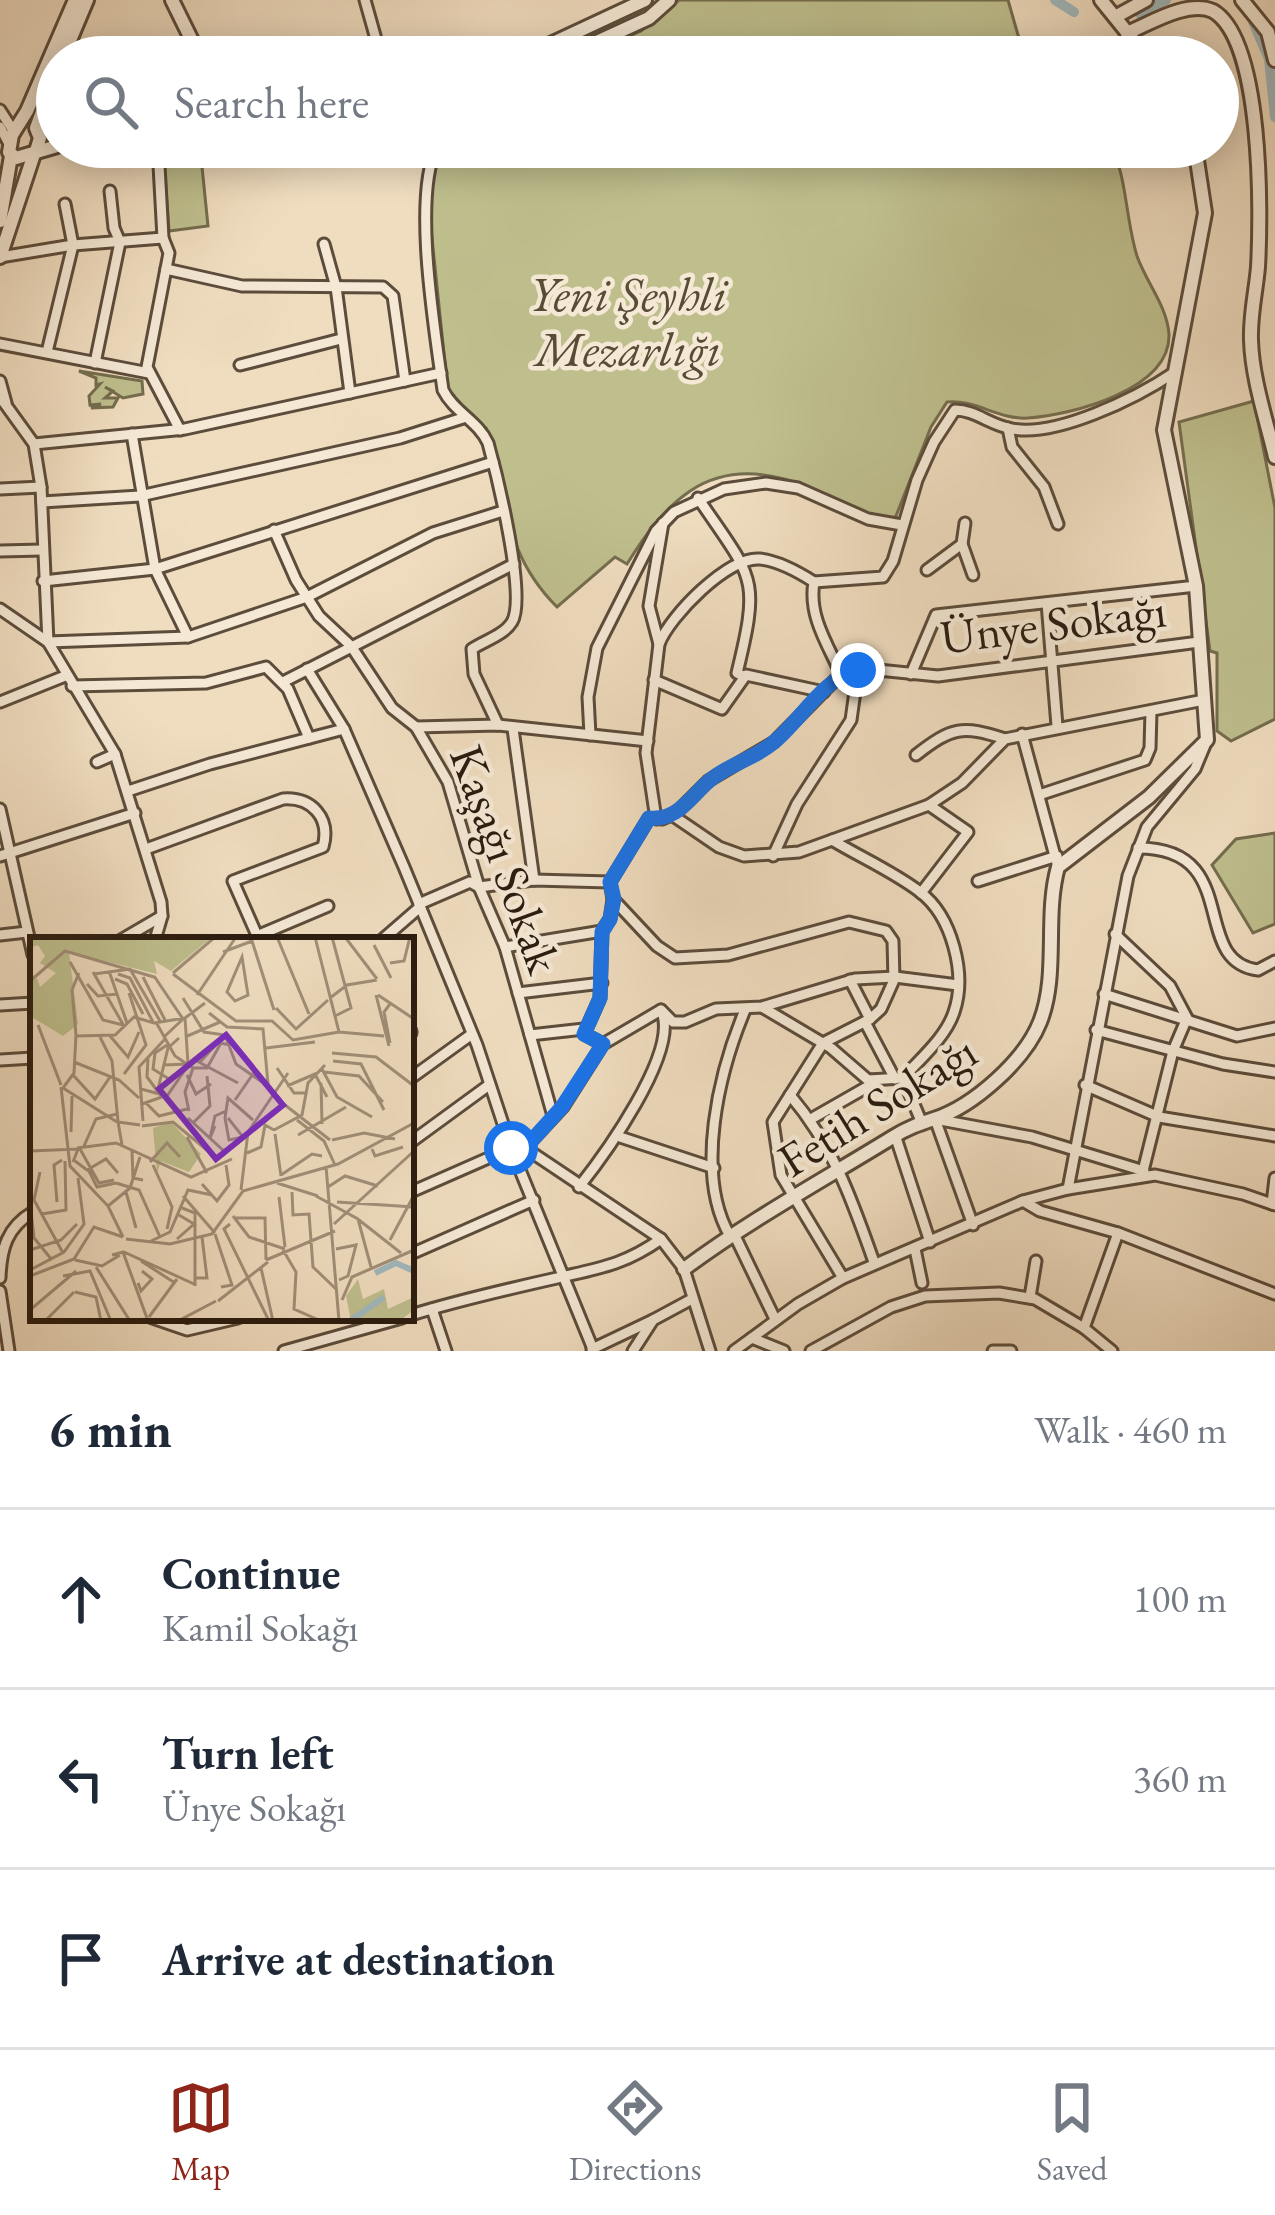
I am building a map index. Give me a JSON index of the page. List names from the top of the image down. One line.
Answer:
{"streets":{"street":["Ünye Sokağı","Kaşağı Sokak","Fetih Sokağı"]},"parks":["Yeni Şeyhli Mezarlığı"],"page":{"search":"Search here","heading":["6 min","Walk · 460 m"],"list":[["Continue","Kamil Sokağı","100 m"],["Turn left","Ünye Sokağı","360 m"],"Arrive at destination"],"nav":["Map","Directions","Saved"]}}
